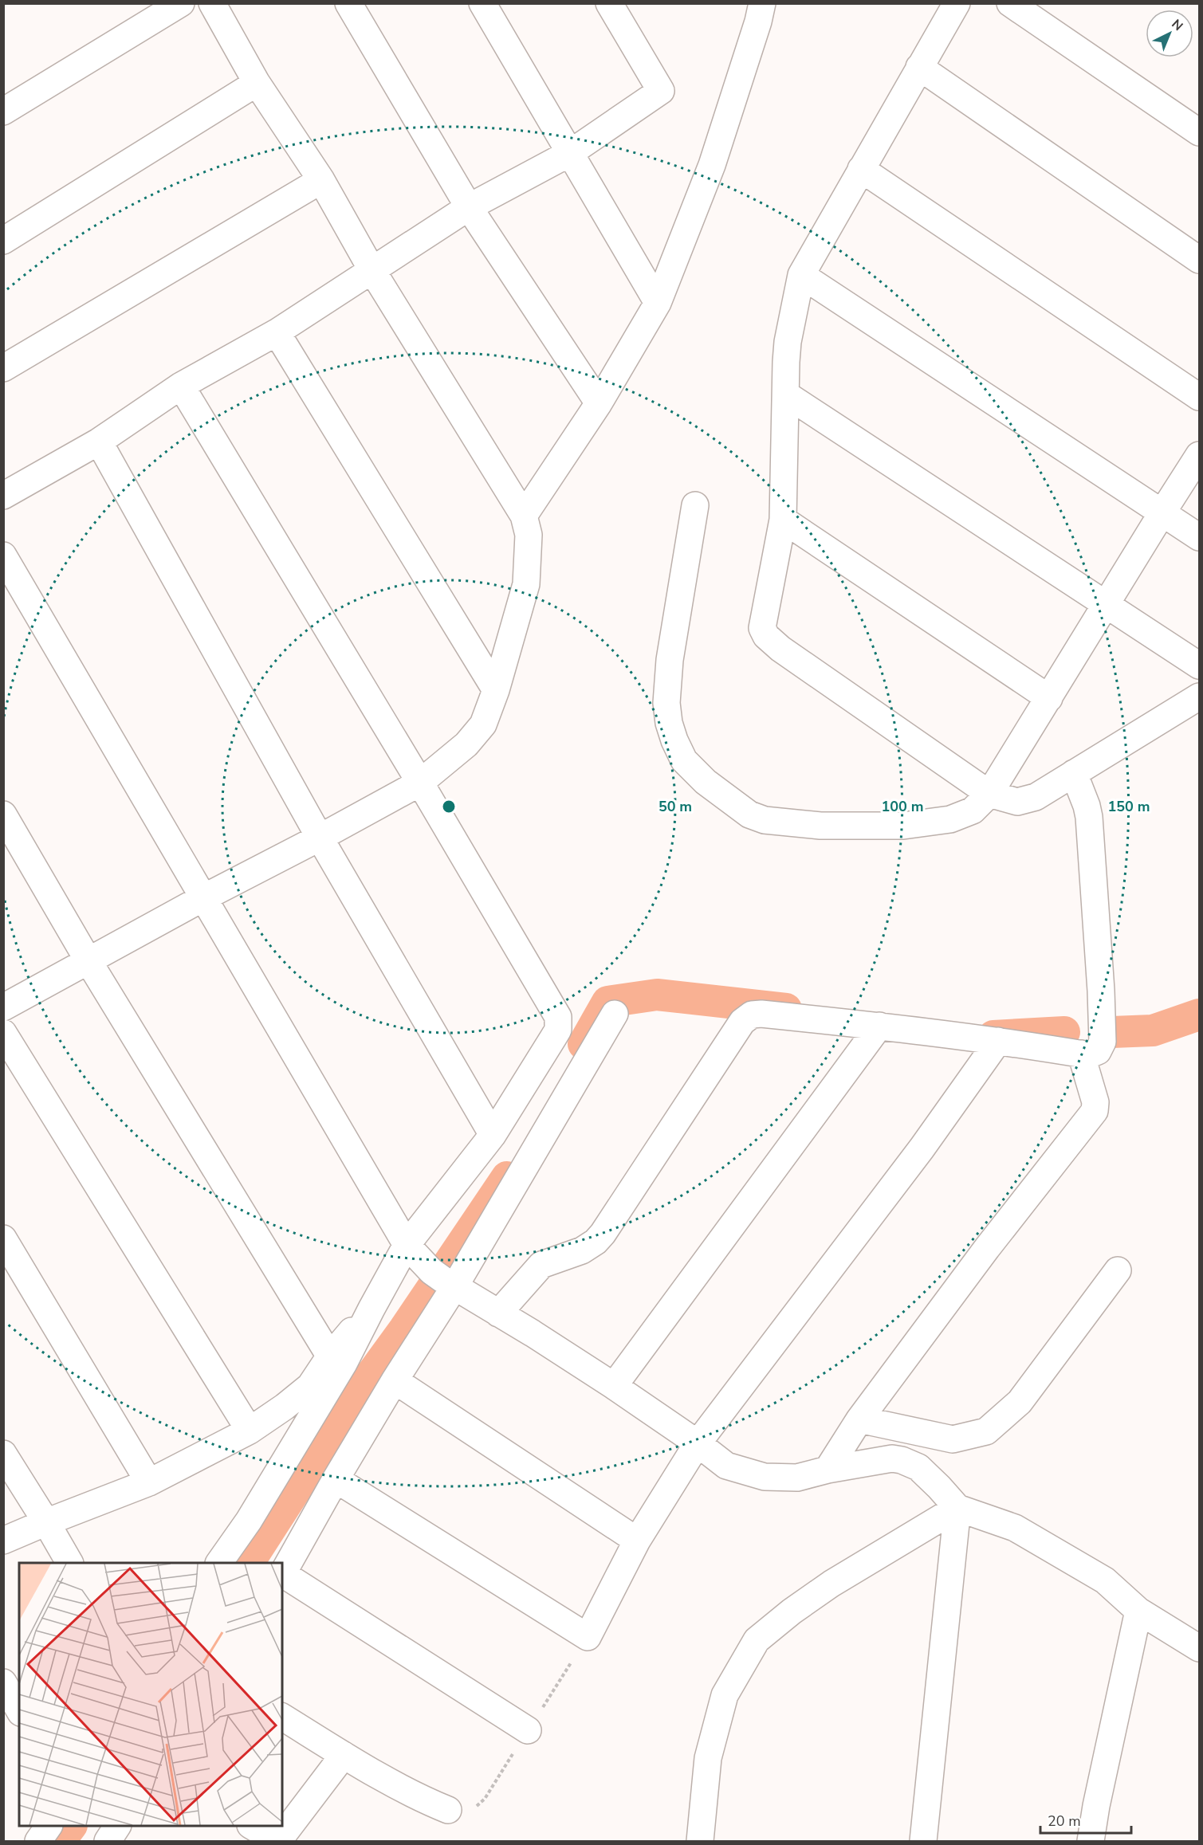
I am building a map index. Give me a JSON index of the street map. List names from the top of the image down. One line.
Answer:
{"scale_bar":"20 m","north":"top right","rings":["50 m","100 m","150 m"]}
